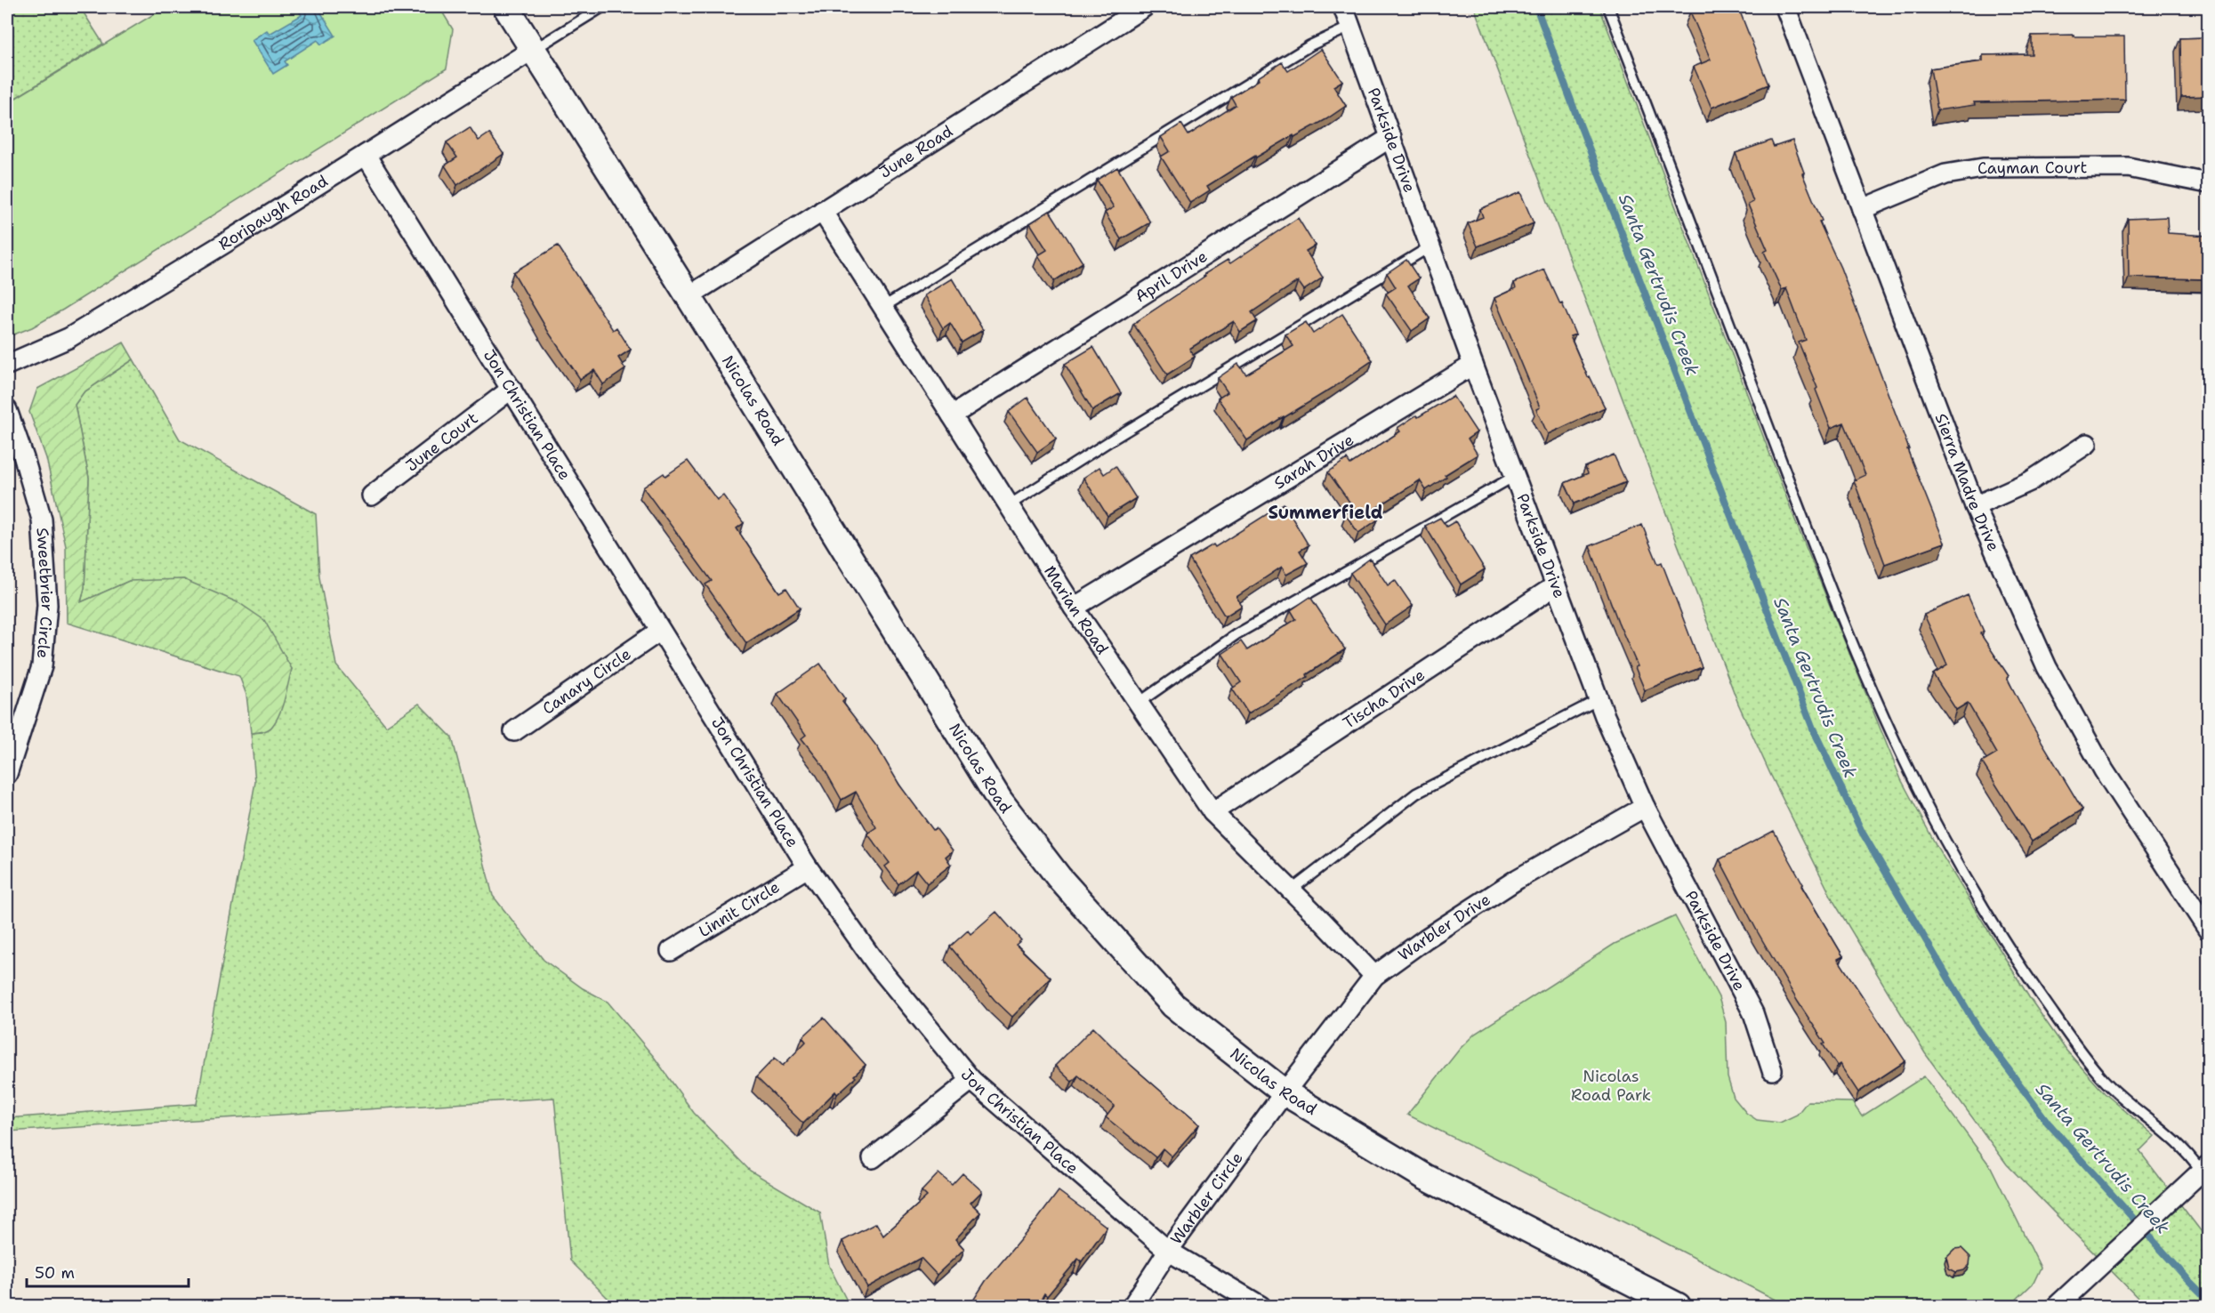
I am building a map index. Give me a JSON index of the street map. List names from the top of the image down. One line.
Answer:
{"streets":{"main road":["Nicolas Road"],"street":["Parkside Drive","June Road","Cayman Court","Roripaugh Road","April Drive","Jon Christian Place","June Court","Sarah Drive","Sierra Madre Drive","Sweetbrier Circle","Marian Road","Canary Circle","Tischa Drive","Linnit Circle","Warbler Drive","Warbler Circle"]},"crossings":[["Parkside Drive","April Drive"],["Parkside Drive","Sarah Drive"],["Parkside Drive","Tischa Drive"],["Parkside Drive","Warbler Drive"],["June Road","Nicolas Road"],["June Road","Marian Road"],["Cayman Court","Sierra Madre Drive"],["Roripaugh Road","Nicolas Road"],["Roripaugh Road","Jon Christian Place"],["April Drive","Marian Road"],["Nicolas Road","Warbler Drive"],["Nicolas Road","Warbler Circle"],["Jon Christian Place","June Court"],["Jon Christian Place","Canary Circle"],["Jon Christian Place","Linnit Circle"],["Jon Christian Place","Warbler Circle"],["Sarah Drive","Marian Road"],["Marian Road","Tischa Drive"],["Marian Road","Warbler Drive"],["Warbler Drive","Warbler Circle"]],"districts":["Summerfield"],"water":["Santa Gertrudis Creek"],"parks":["Nicolas Road Park"],"scale_bar":"50 m"}
